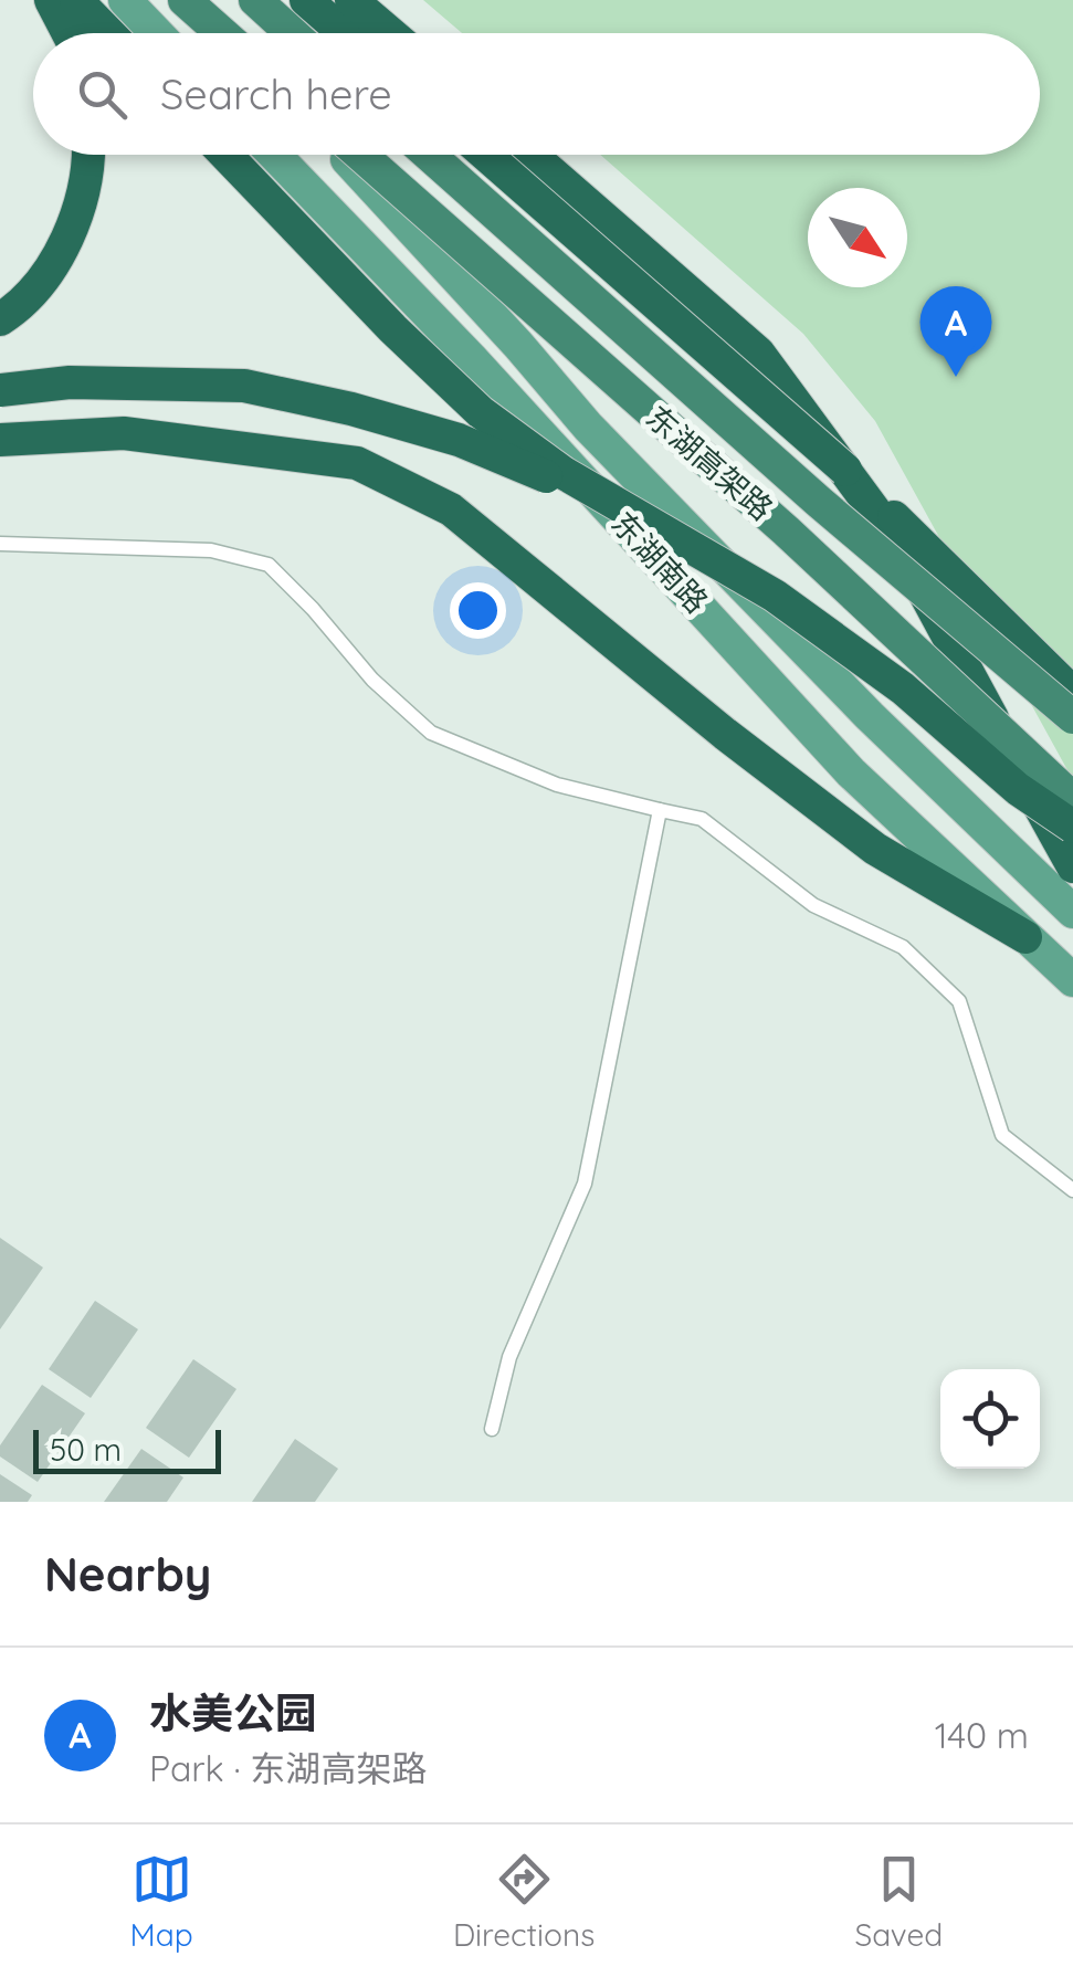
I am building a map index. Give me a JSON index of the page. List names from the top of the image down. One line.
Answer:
{"streets":{"highway":["东湖高架路"],"main road":["东湖南路"]},"scale_bar":"50 m","north":"bottom right","page":{"search":"Search here","pins":"A","scale":"50 m","heading":"Nearby","list":[{"mark":"A","name":"水美公园","note":"Park · 东湖高架路","value":"140 m"}],"nav":["Map","Directions","Saved"]}}
